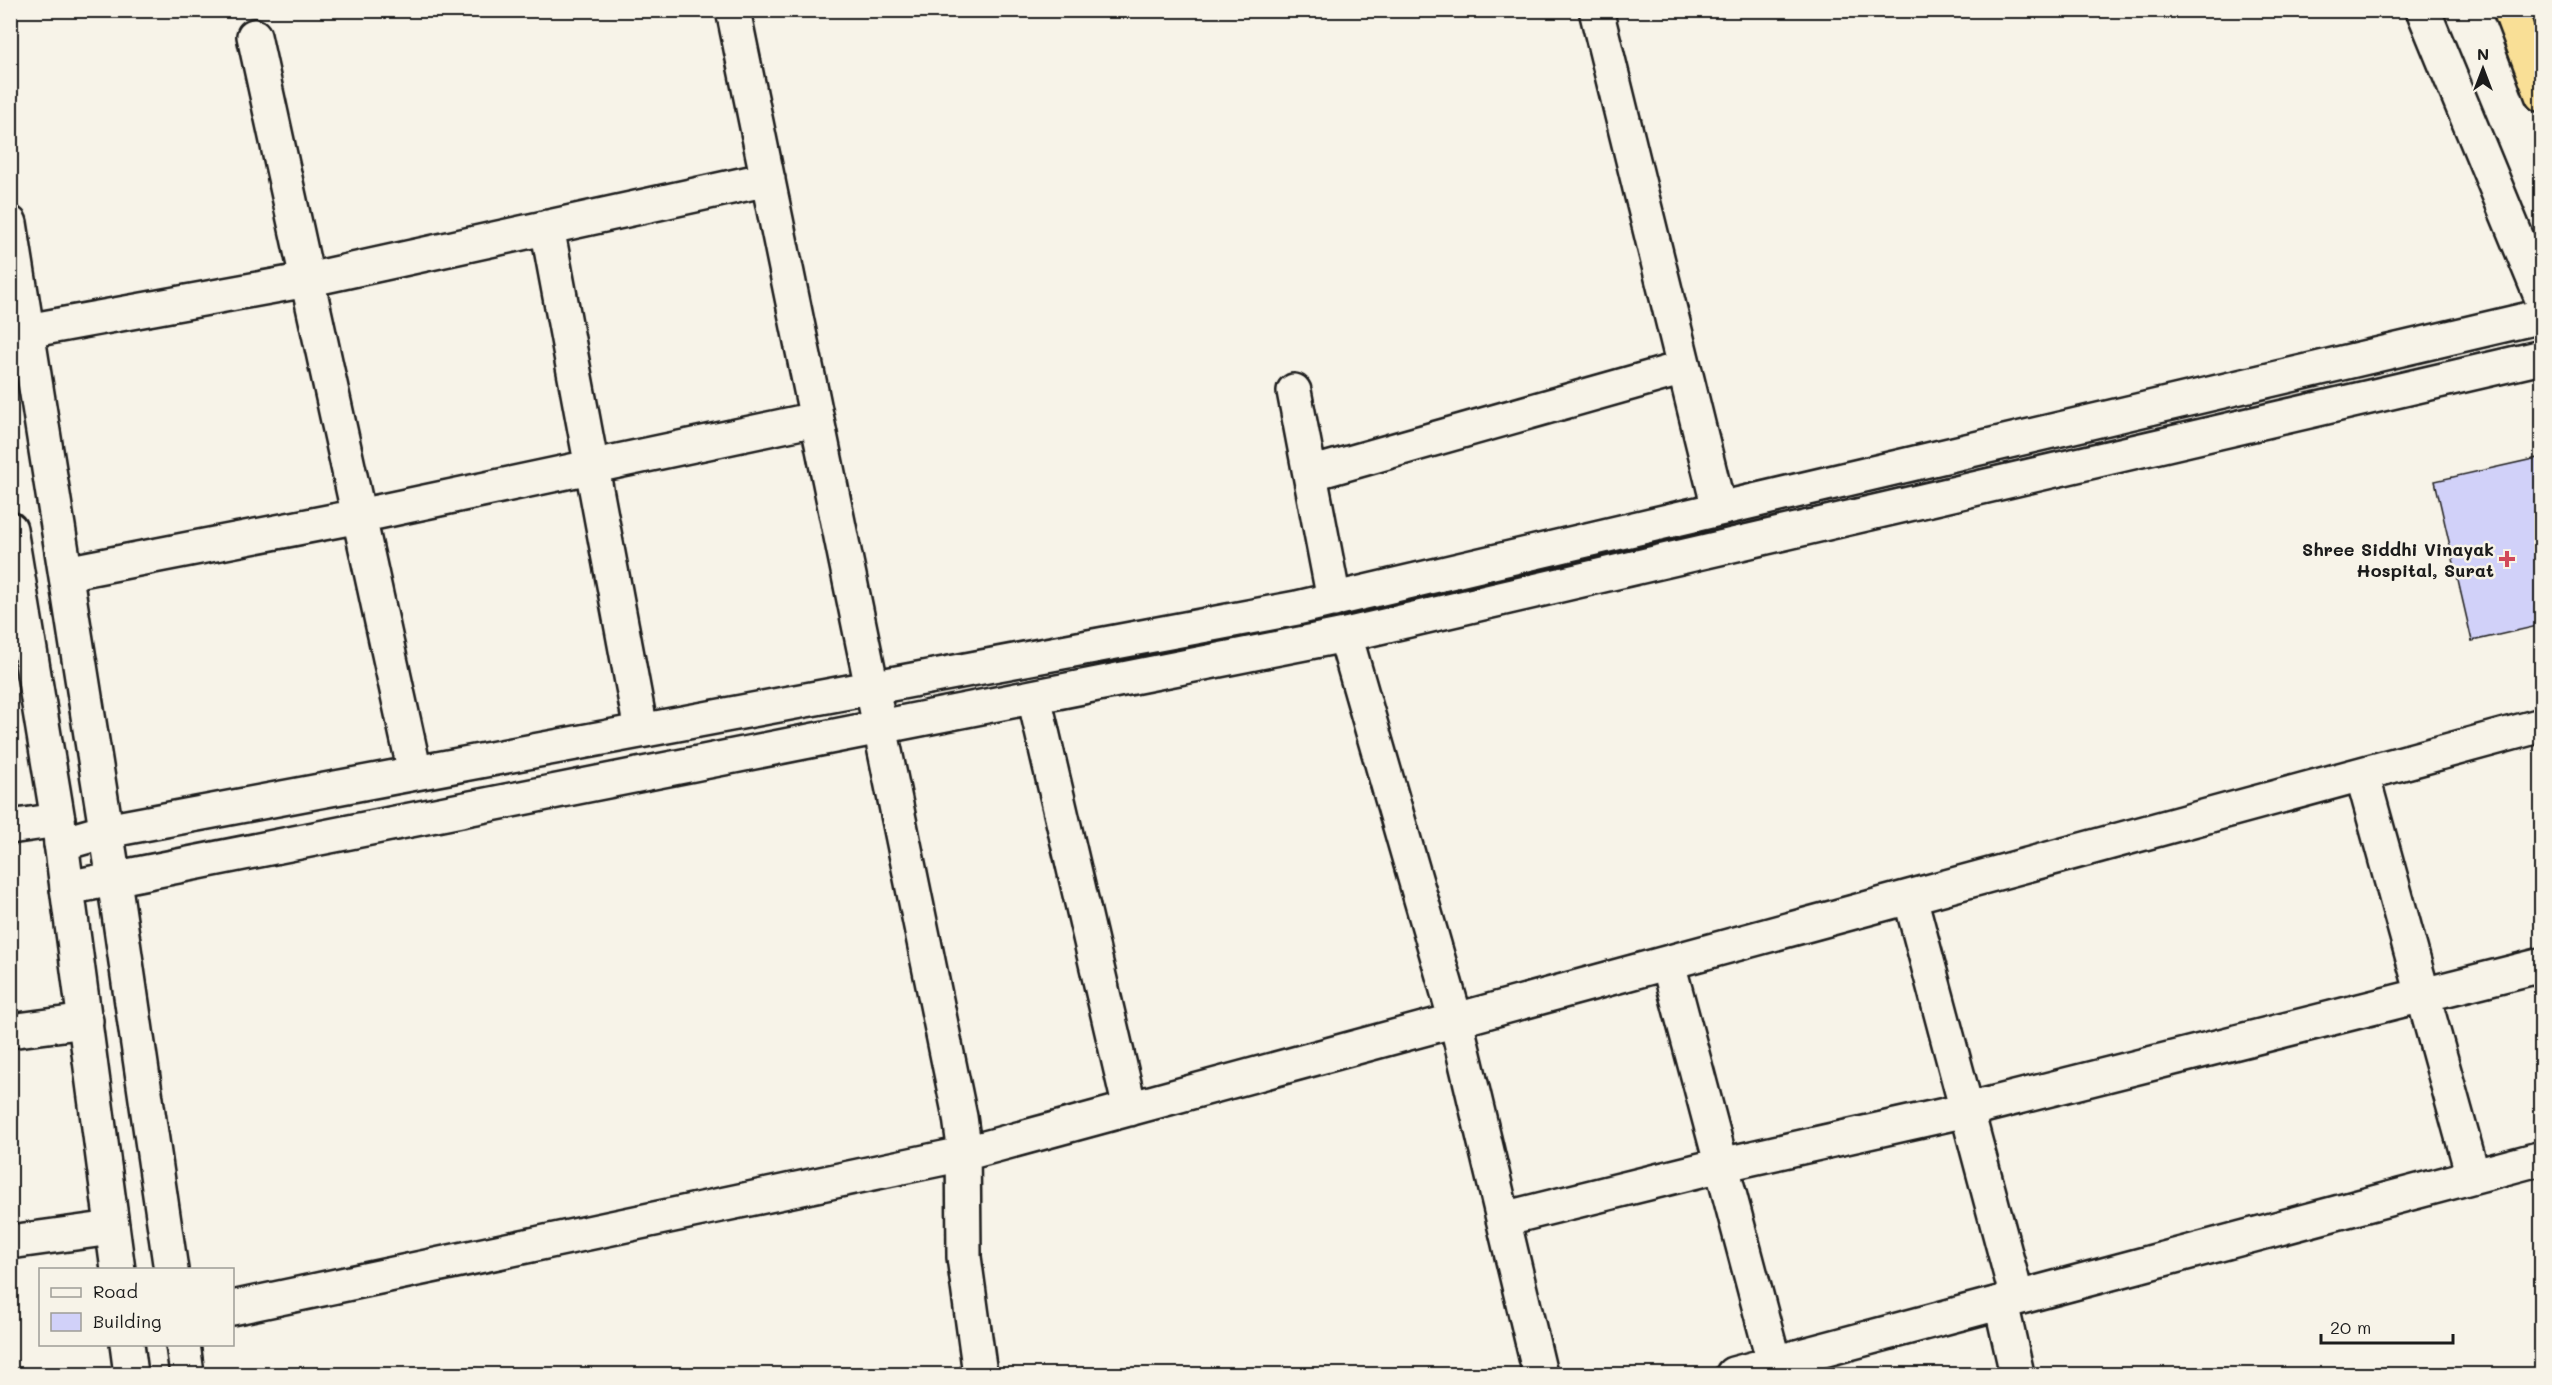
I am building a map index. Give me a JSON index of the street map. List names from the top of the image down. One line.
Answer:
{"places":{"health":["Shree Siddhi Vinayak Hospital, Surat"]},"legend":["Road","Building"],"scale_bar":"20 m","north":"top"}
